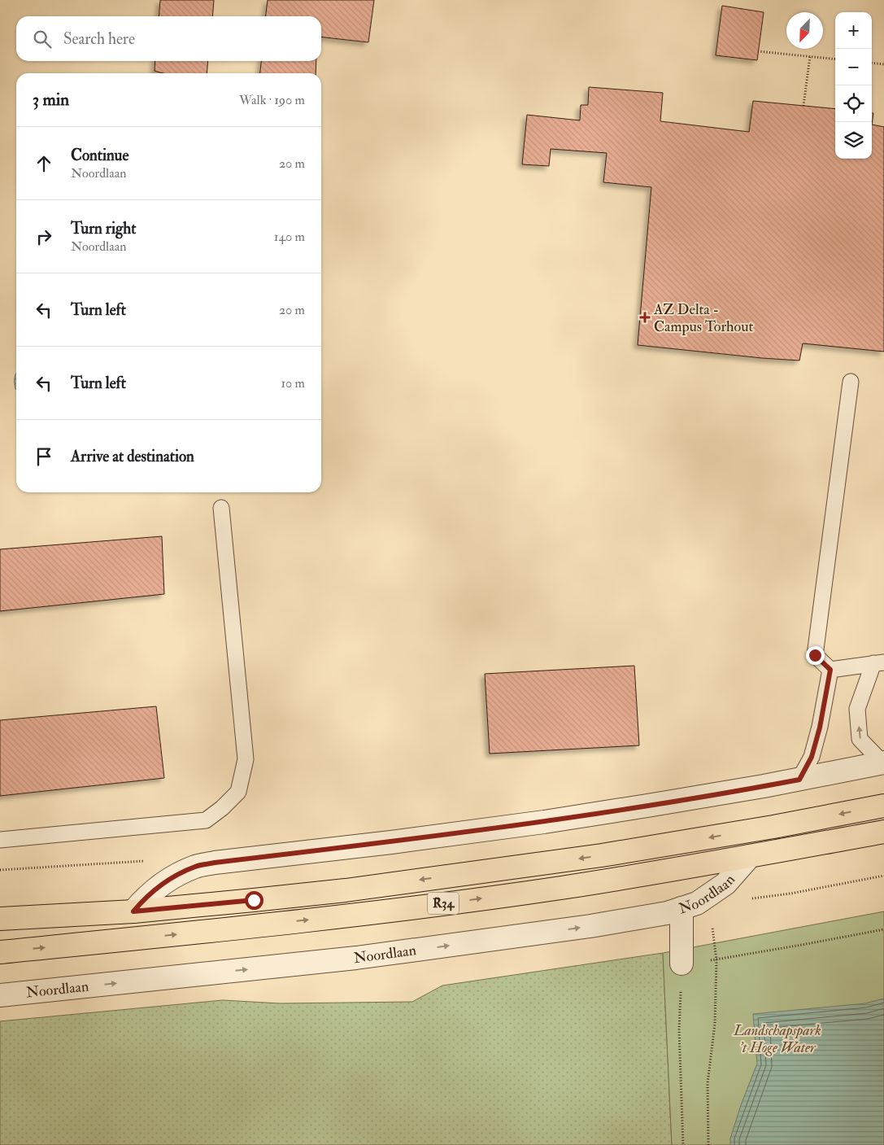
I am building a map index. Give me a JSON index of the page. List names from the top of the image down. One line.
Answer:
{"streets":{"main road":["Noordlaan","R34"]},"parks":["Landschapspark 't Hoge Water"],"places":{"health":["AZ Delta - Campus Torhout"]},"north":"bottom left","page":{"map_buttons":["+","−"],"search":"Search here","heading":["3 min","Walk · 190 m"],"list":[["Continue","Noordlaan","20 m"],["Turn right","Noordlaan","140 m"],["Turn left","20 m"],["Turn left","10 m"],"Arrive at destination"]}}
